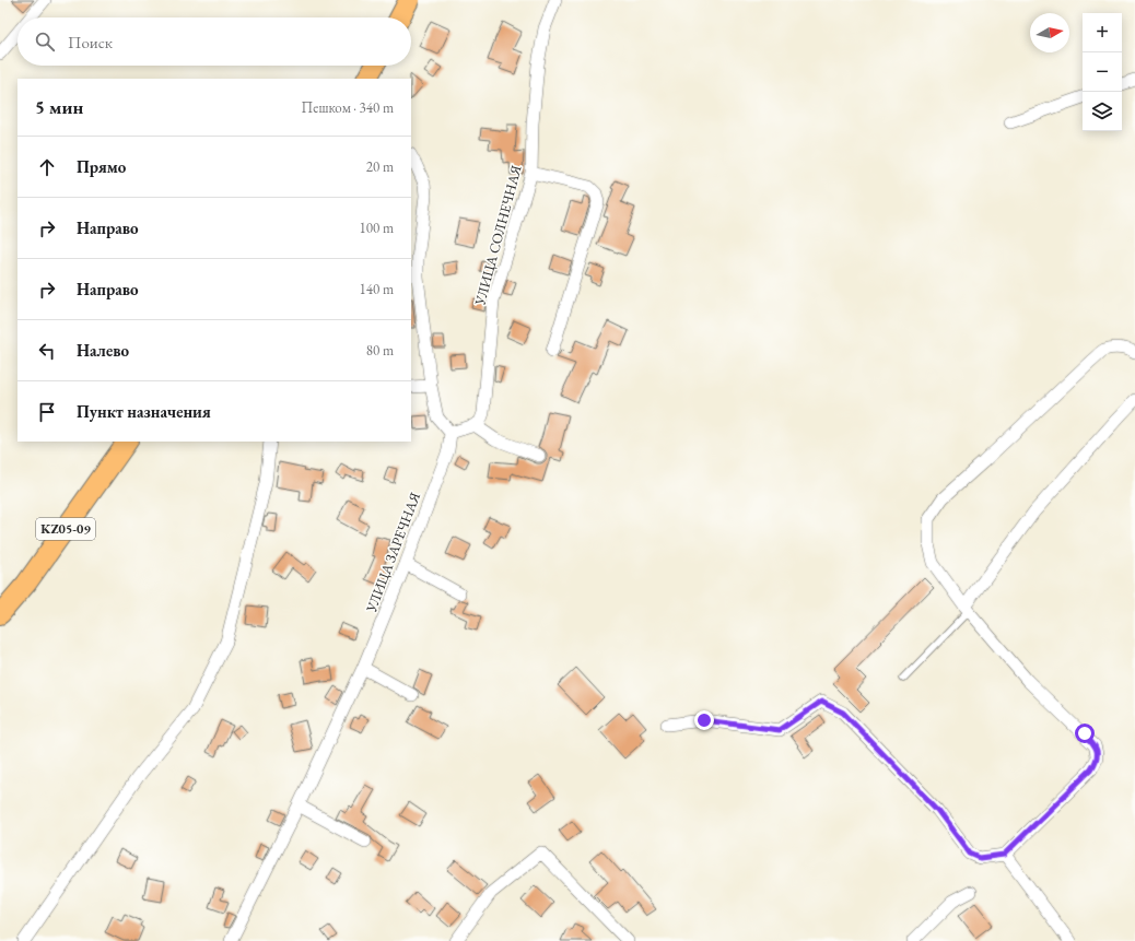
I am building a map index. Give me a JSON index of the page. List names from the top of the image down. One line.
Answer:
{"streets":{"main road":["KZ05-09"],"street":["УЛИЦА СОЛНЕЧНАЯ","УЛИЦА ЗАРЕЧНАЯ"]},"north":"right","page":{"map_buttons":["+","−"],"search":"Поиск","heading":["5 мин","Пешком · 340 m"],"list":[["Прямо","20 m"],["Направо","100 m"],["Направо","140 m"],["Налево","80 m"],"Пункт назначения"]}}
